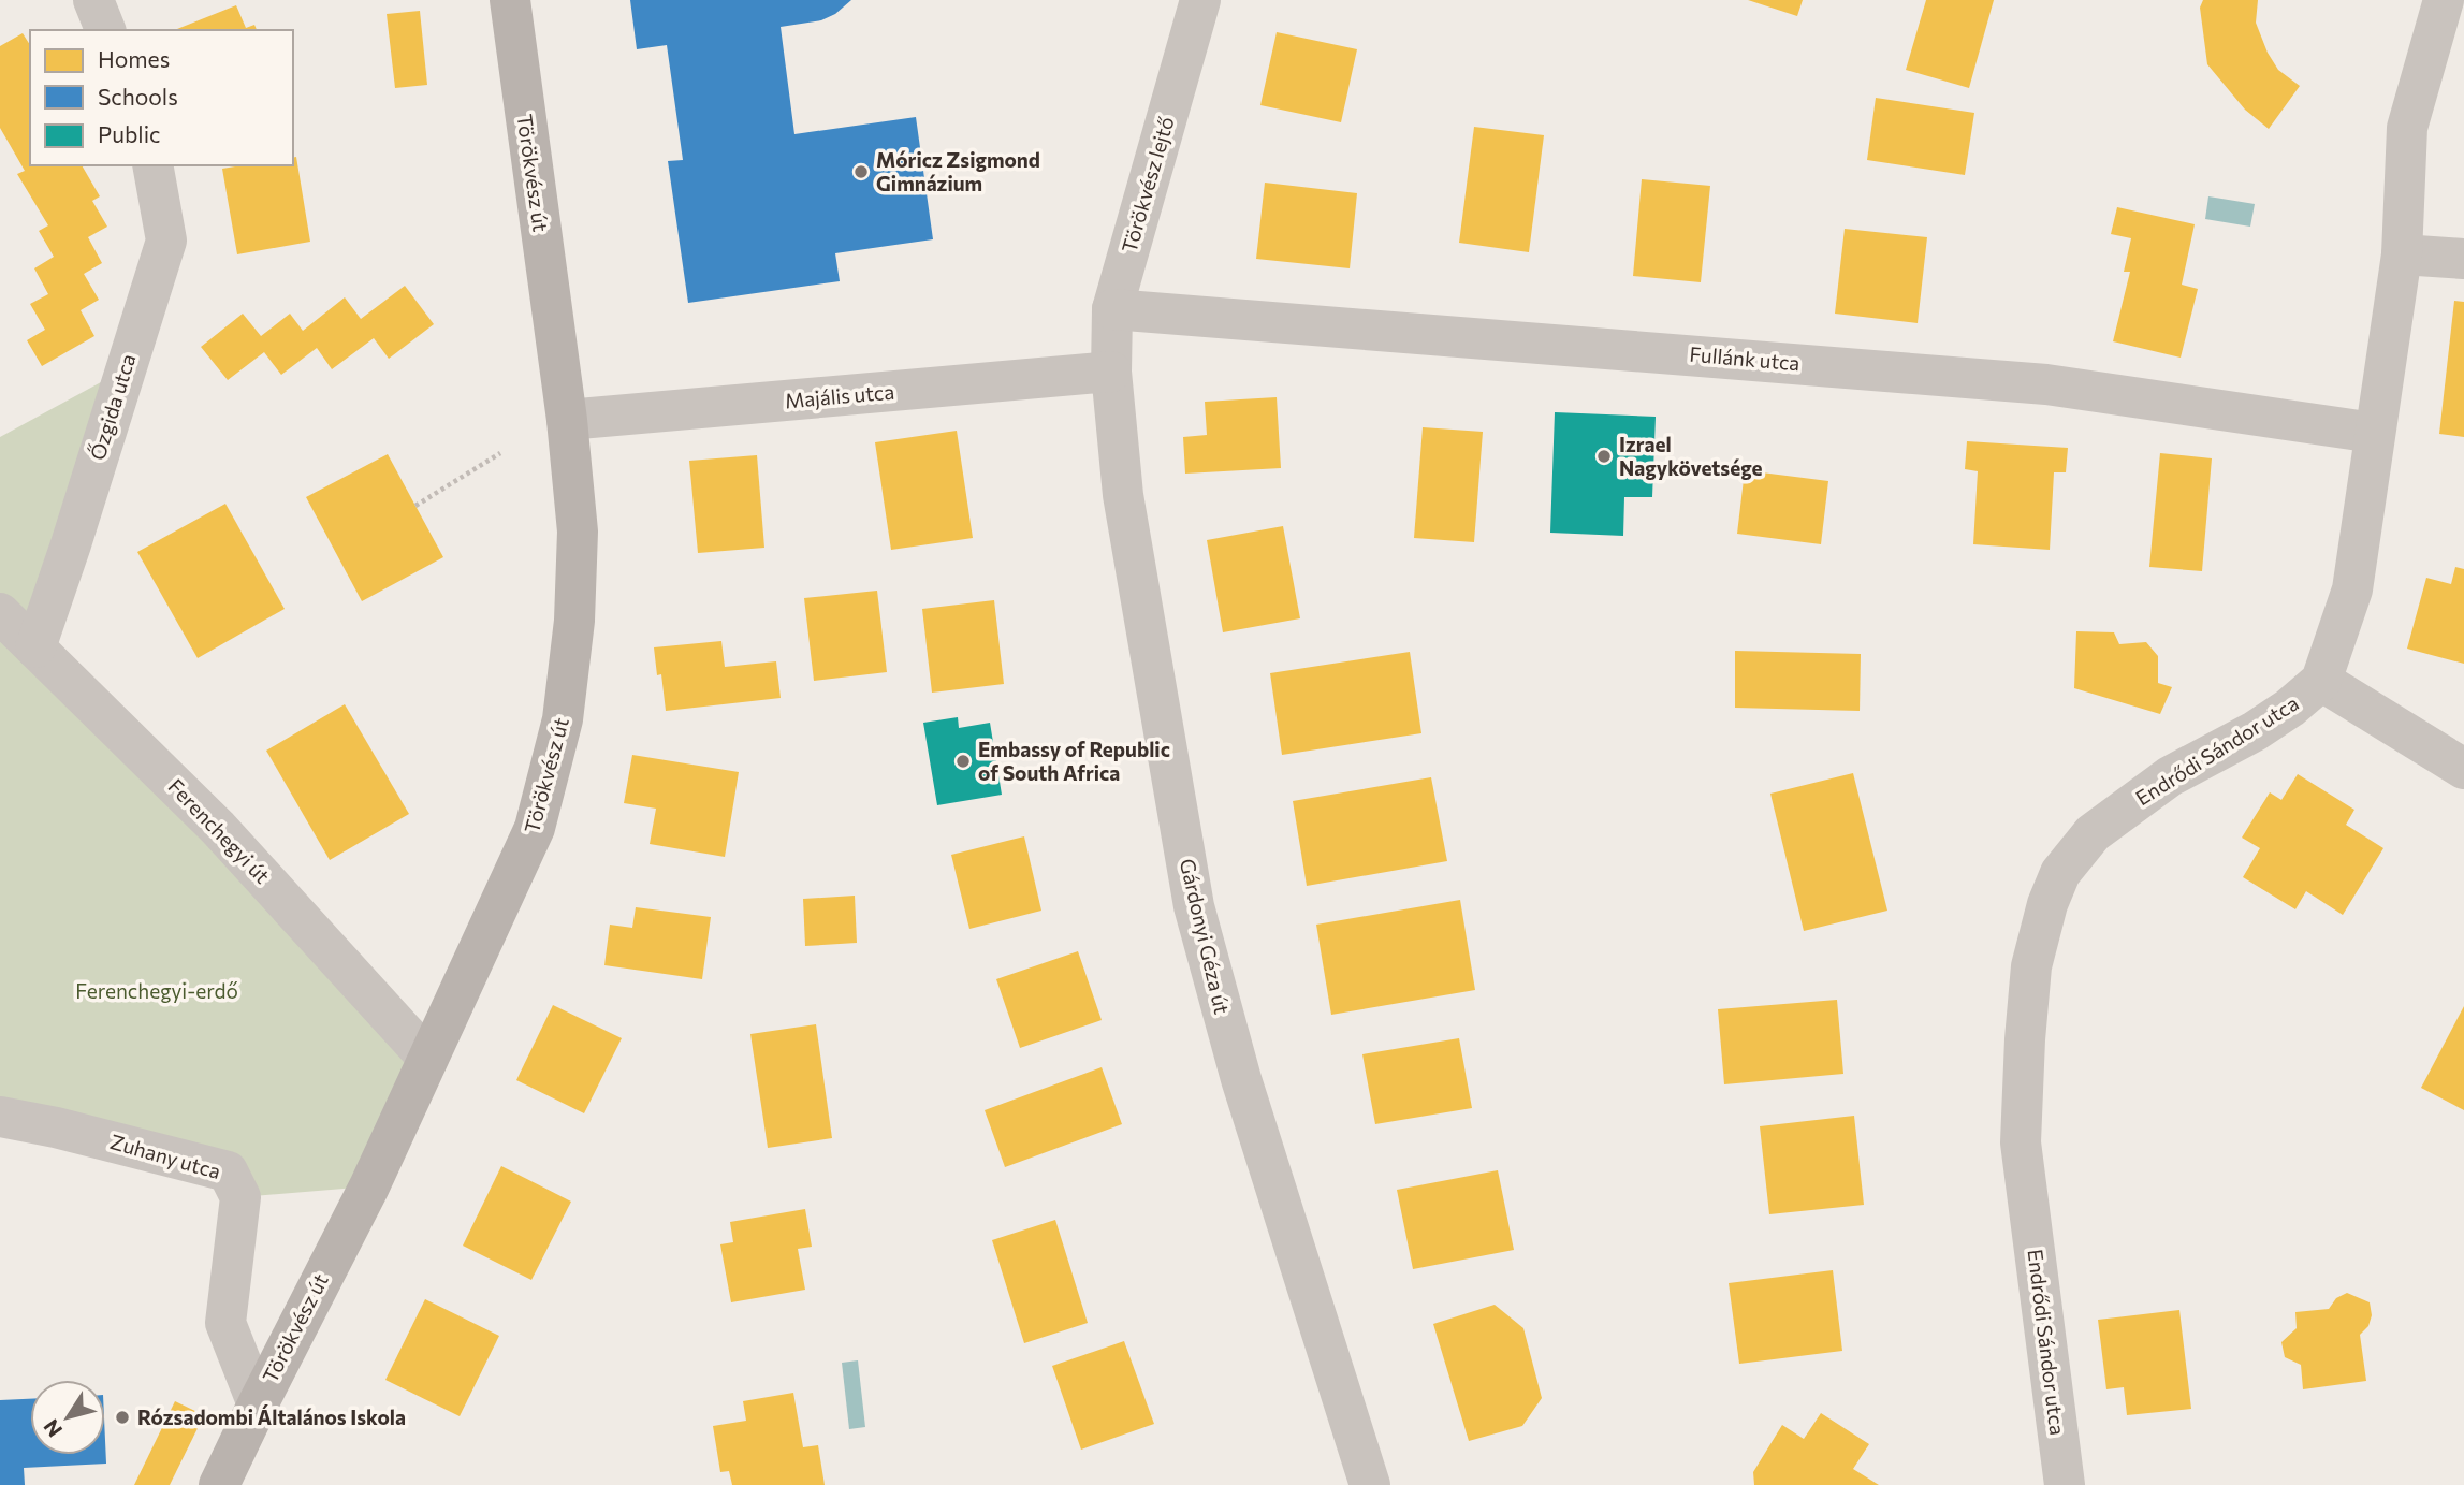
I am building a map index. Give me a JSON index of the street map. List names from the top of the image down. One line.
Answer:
{"streets":{"street":["Törökvész út","Törökvész lejtő","Fullánk utca","Majális utca","Őzgida utca","Endrődi Sándor utca","Ferenchegyi út","Gárdonyi Géza út","Zuhany utca"]},"crossings":[["Törökvész út","Majális utca"],["Törökvész út","Ferenchegyi út"],["Törökvész út","Zuhany utca"],["Törökvész lejtő","Fullánk utca"],["Törökvész lejtő","Majális utca"],["Törökvész lejtő","Gárdonyi Géza út"],["Majális utca","Gárdonyi Géza út"],["Őzgida utca","Ferenchegyi út"]],"parks":["Ferenchegyi-erdő"],"places":["Móricz Zsigmond Gimnázium","Izrael Nagykövetsége","Embassy of Republic of South Africa","Rózsadombi Általános Iskola"],"legend":["Homes","Schools","Public"],"north":"bottom left"}
